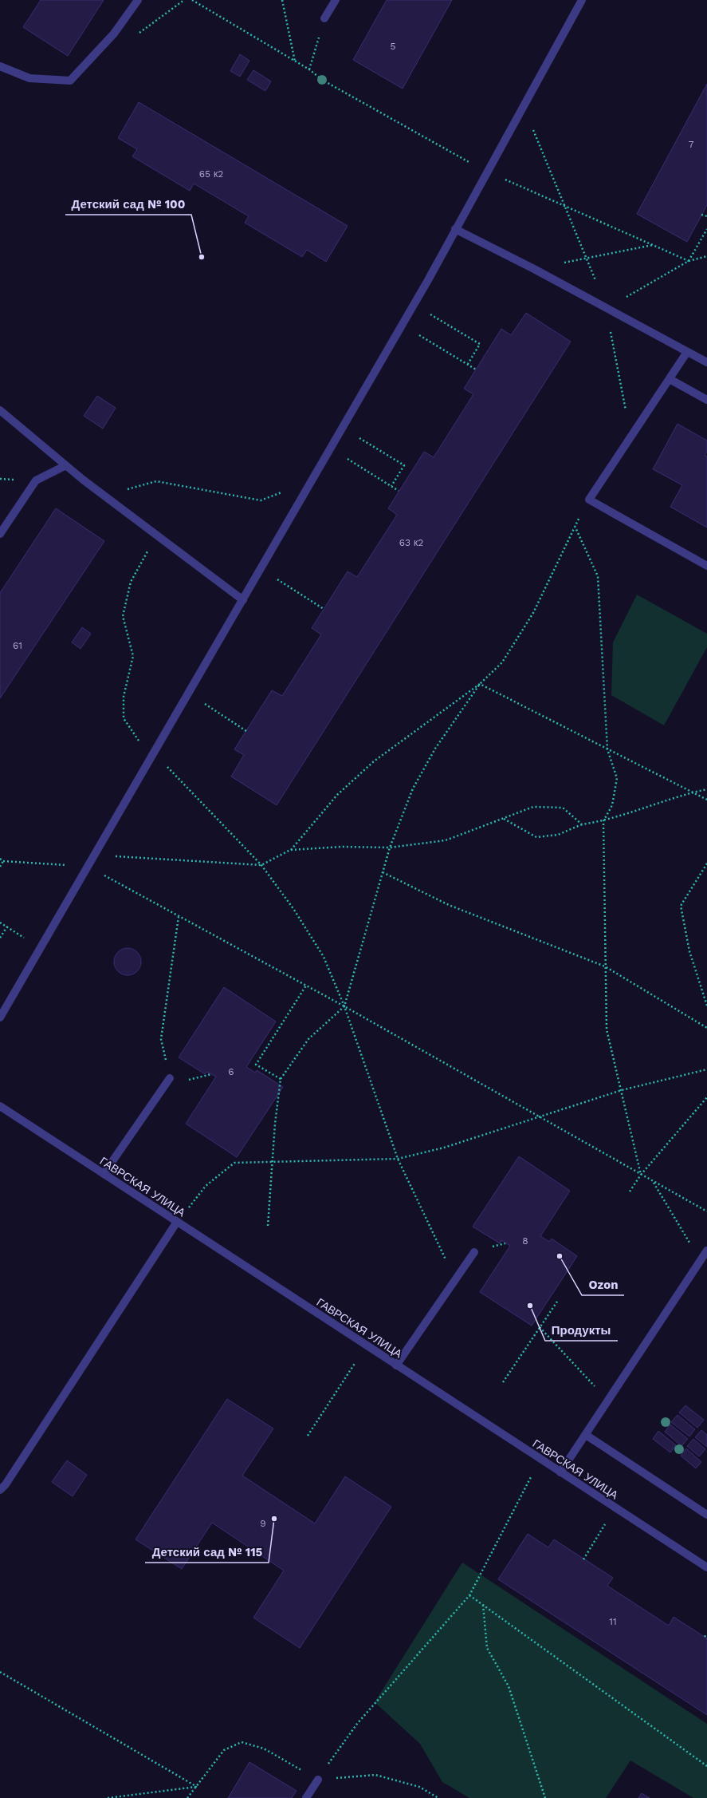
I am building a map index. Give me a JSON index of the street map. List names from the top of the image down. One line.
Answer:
{"streets":{"street":["ГАВРСКАЯ УЛИЦА"]},"places":["Детский сад № 100","Ozon","Продукты","Детский сад № 115"],"house_numbers":["5","7","65 к2","63 к2","61","6","8","9","11"]}
